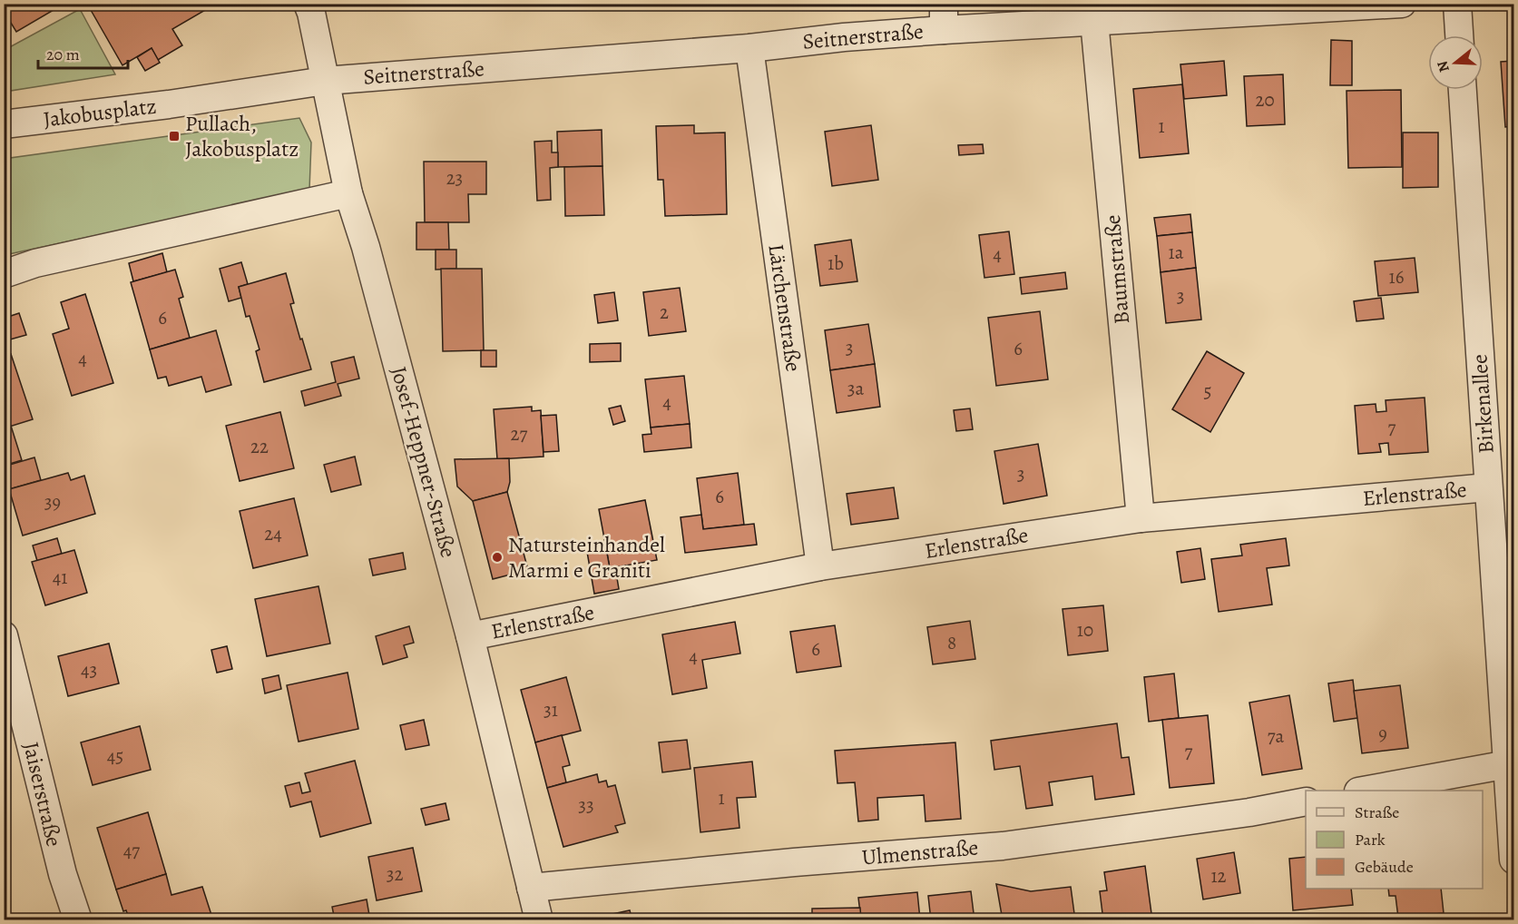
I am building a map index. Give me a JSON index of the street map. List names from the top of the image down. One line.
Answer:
{"streets":{"street":["Seitnerstraße","Jakobusplatz","Baumstraße","Lärchenstraße","Birkenallee","Josef-Heppner-Straße","Erlenstraße","Jaiserstraße","Ulmenstraße"]},"crossings":[["Seitnerstraße","Jakobusplatz"],["Seitnerstraße","Baumstraße"],["Seitnerstraße","Lärchenstraße"],["Seitnerstraße","Josef-Heppner-Straße"],["Jakobusplatz","Josef-Heppner-Straße"],["Baumstraße","Erlenstraße"],["Lärchenstraße","Erlenstraße"],["Birkenallee","Erlenstraße"],["Josef-Heppner-Straße","Erlenstraße"],["Josef-Heppner-Straße","Ulmenstraße"]],"places":{"transit":["Pullach, Jakobusplatz"],"other":["Natursteinhandel Marmi e Graniti"]},"house_numbers":["20","1","23","1a","4","1b","16","3","2","6","3","6","4","3a","5","4","7","27","22","3","6","39","24","41","10","8","6","4","43","31","9","7a","7","45","1","33","47","32","12"],"legend":["Straße","Park","Gebäude"],"scale_bar":"20 m","north":"left"}
